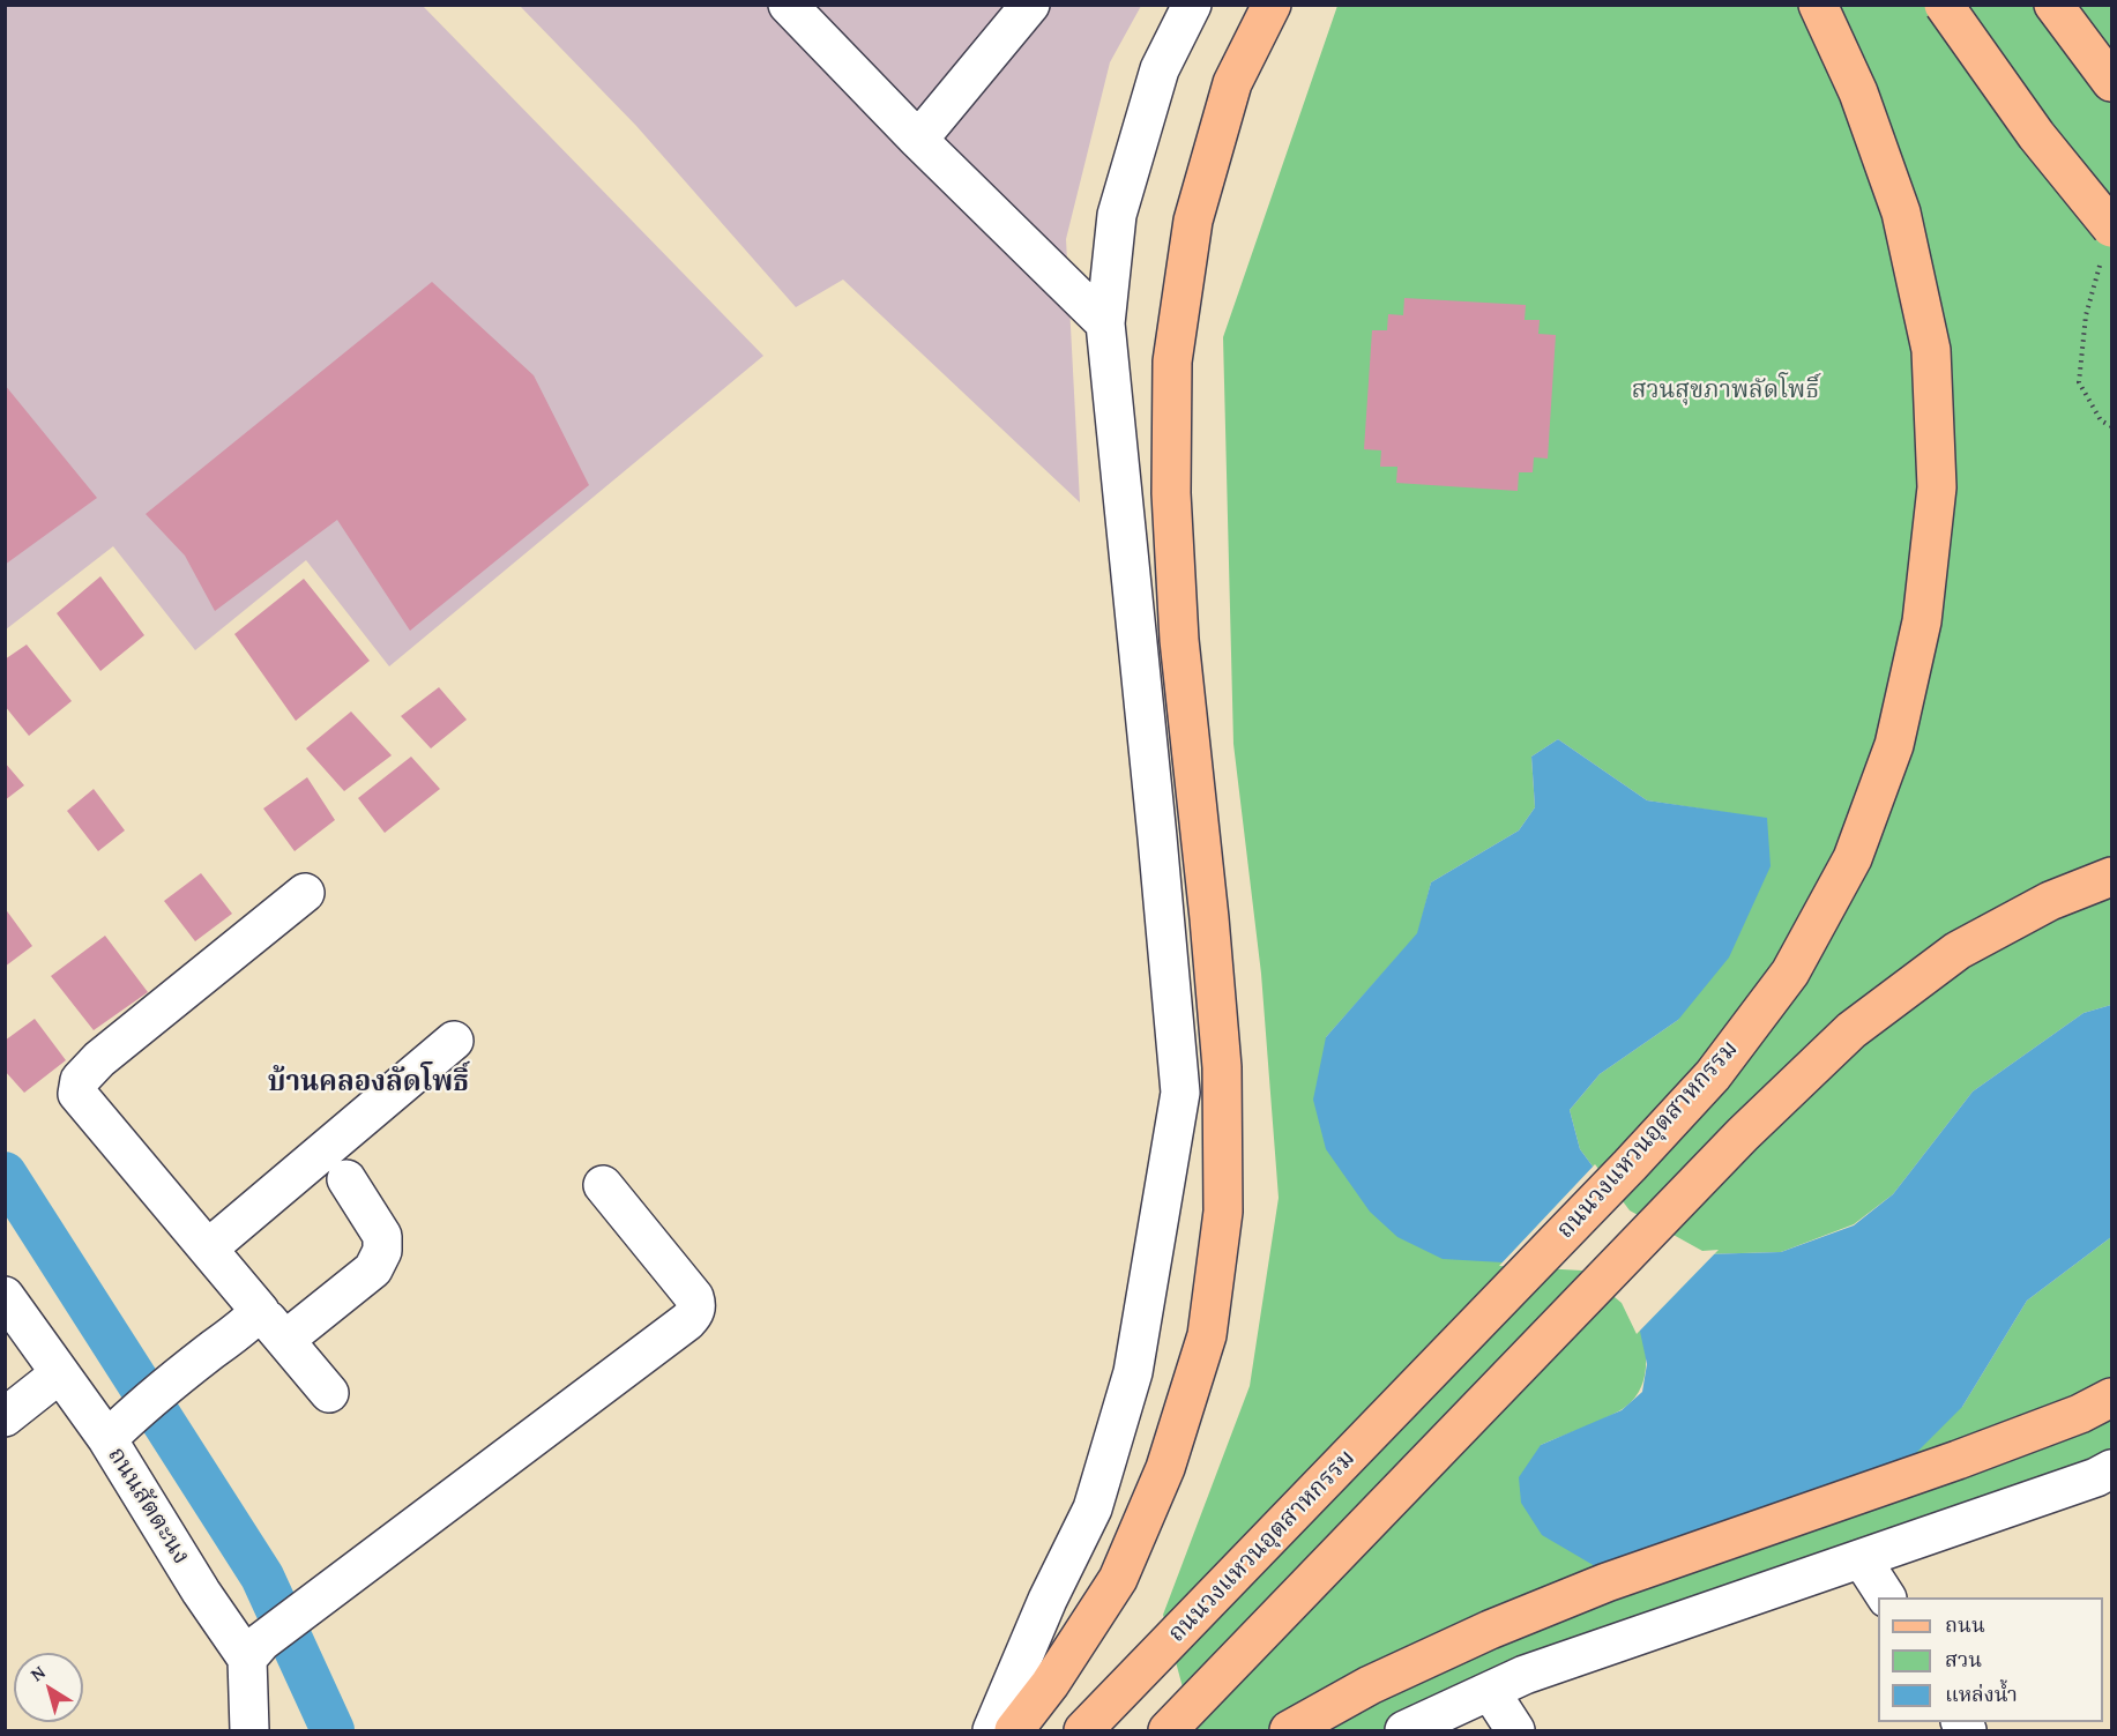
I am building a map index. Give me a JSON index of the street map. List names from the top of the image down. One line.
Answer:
{"streets":{"main road":["ถนนวงแหวนอุตสาหกรรม"],"street":["ถนนสัตตะนง"]},"districts":["บ้านคลองลัดโพธิ์"],"parks":["สวนสุขภาพลัดโพธิ์"],"legend":["ถนน","สวน","แหล่งน้ำ"],"north":"top left"}
